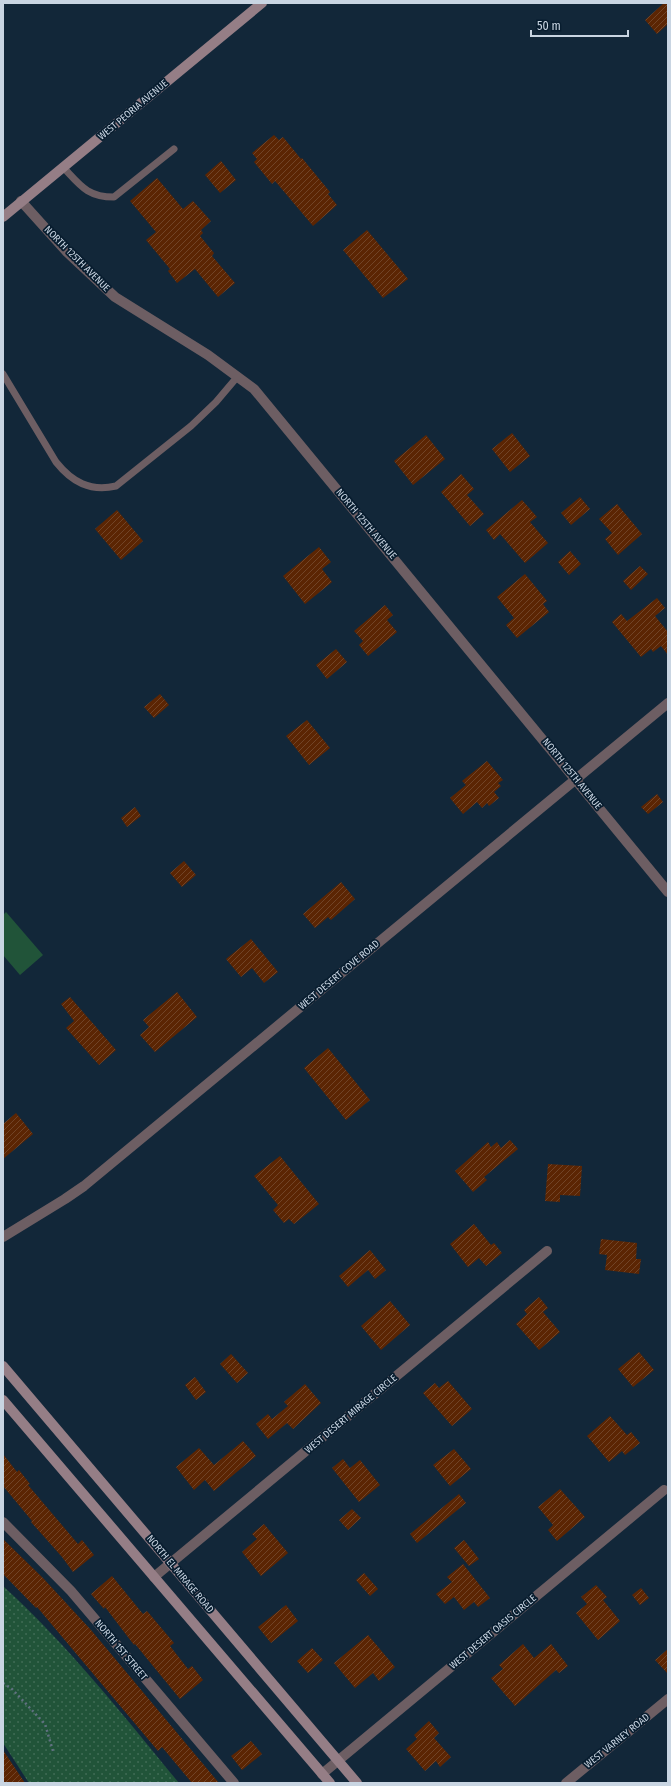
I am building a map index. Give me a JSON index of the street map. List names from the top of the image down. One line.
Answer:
{"streets":{"main road":["WEST PEORIA AVENUE","NORTH EL MIRAGE ROAD"],"street":["NORTH 125TH AVENUE","WEST DESERT COVE ROAD","WEST DESERT MIRAGE CIRCLE","WEST DESERT OASIS CIRCLE","NORTH 1ST STREET","WEST VARNEY ROAD"]},"crossings":[["WEST PEORIA AVENUE","NORTH 125TH AVENUE"],["NORTH 125TH AVENUE","WEST DESERT COVE ROAD"],["WEST DESERT MIRAGE CIRCLE","NORTH EL MIRAGE ROAD"],["NORTH EL MIRAGE ROAD","WEST DESERT OASIS CIRCLE"]],"scale_bar":"50 m"}
